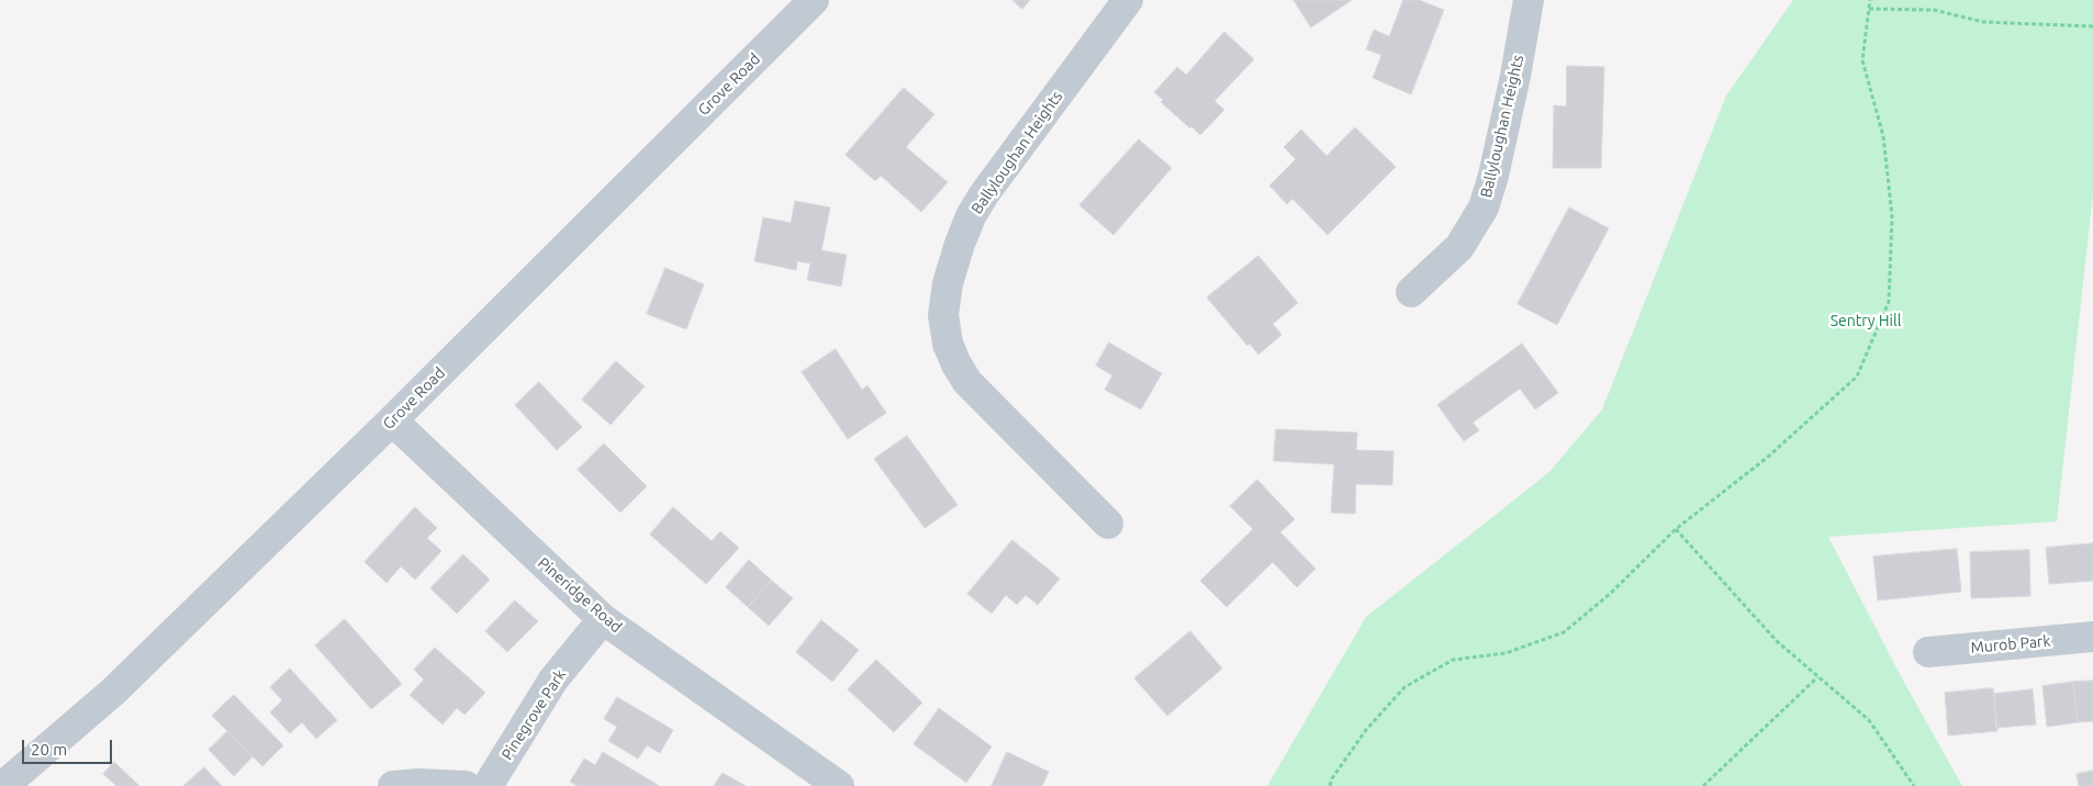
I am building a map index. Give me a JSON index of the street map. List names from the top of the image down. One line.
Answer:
{"streets":{"street":["Grove Road","Ballyloughan Heights","Pineridge Road","Murob Park","Pinegrove Park"]},"crossings":[["Grove Road","Pineridge Road"],["Pineridge Road","Pinegrove Park"]],"parks":["Sentry Hill"],"scale_bar":"20 m"}
